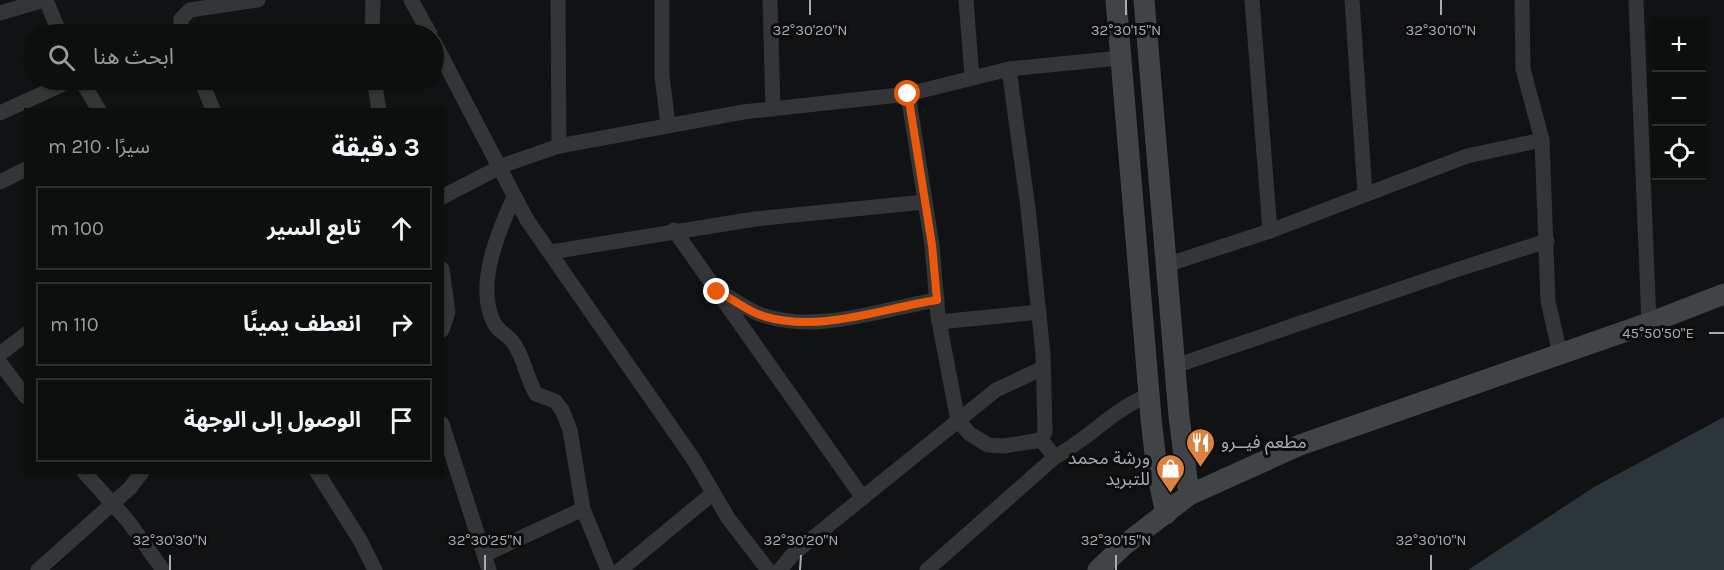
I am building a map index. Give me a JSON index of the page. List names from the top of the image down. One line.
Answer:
{"places":{"restaurant":["مطعم فيــرو"],"shop":["ورشة محمد للتبريد"]},"page":{"map_buttons":["+","−"],"search":"ابحث هنا","heading":["3 دقيقة","سيرًا · 210 m"],"list":[["تابع السير","100 m"],["انعطف يمينًا","110 m"],"الوصول إلى الوجهة"]},"coordinates":["32°30'20\"N","32°30'15\"N","32°30'10\"N","45°50'50\"E","32°30'30\"N","32°30'25\"N"]}
